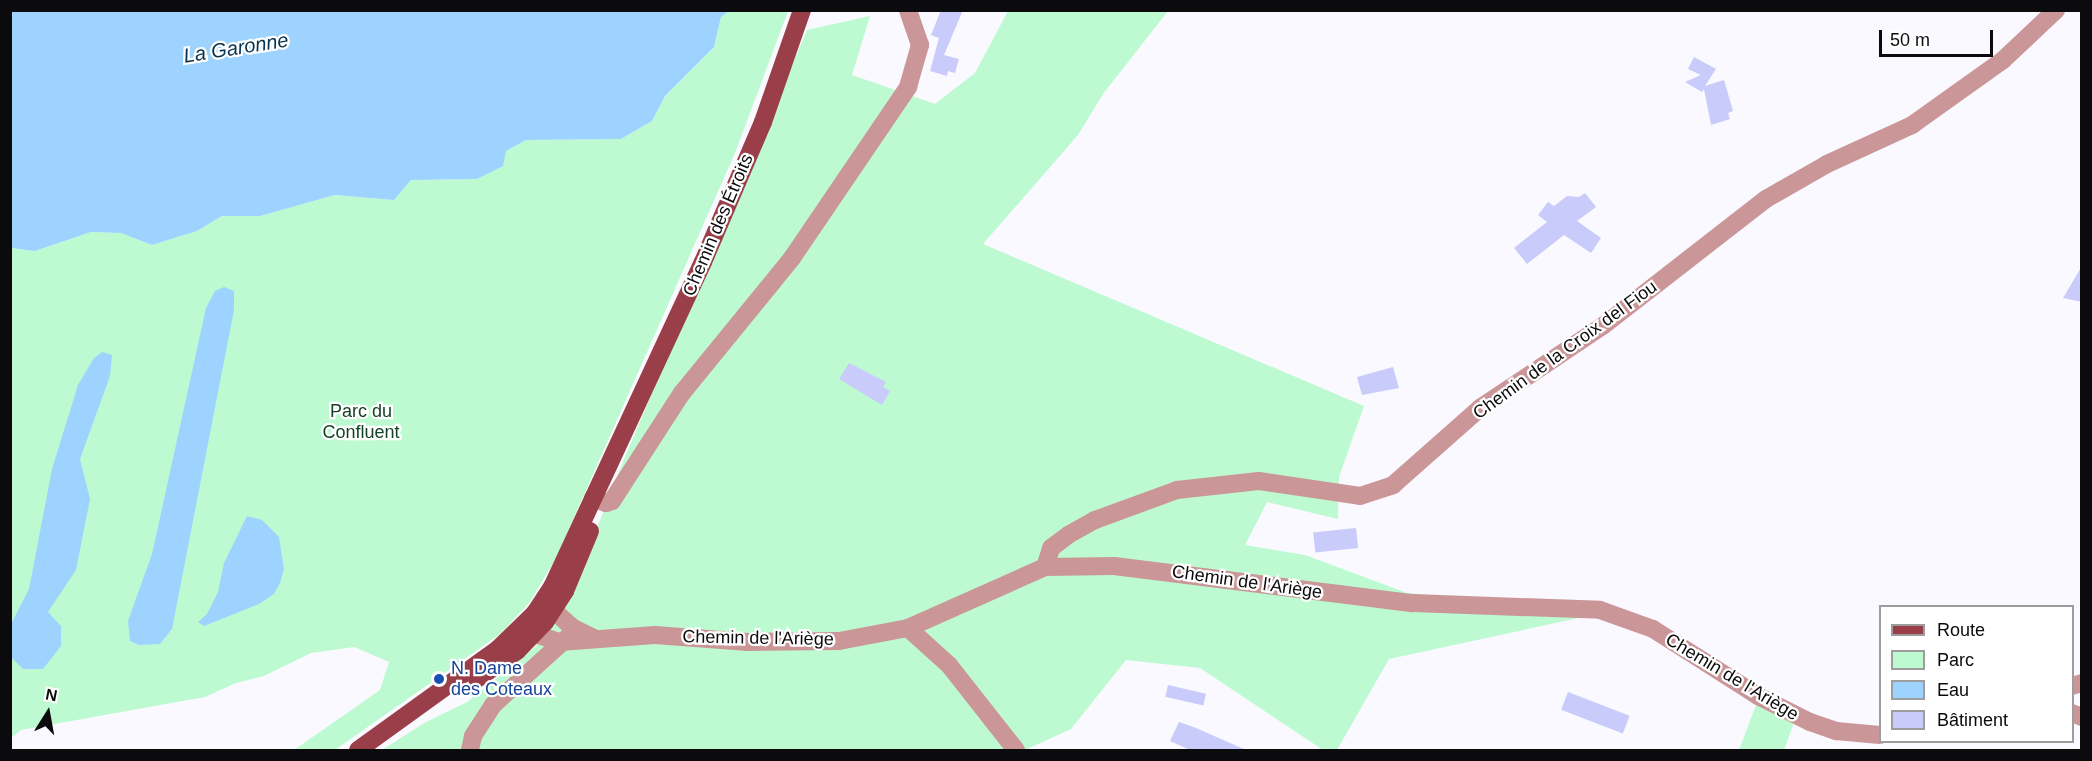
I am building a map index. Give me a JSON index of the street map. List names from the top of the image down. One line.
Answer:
{"streets":{"main road":["Chemin des Étroits"],"street":["Chemin de la Croix del Fiou","Chemin de l'Ariège"]},"crossings":[["Chemin des Étroits","Chemin de l'Ariège"],["Chemin de la Croix del Fiou","Chemin de l'Ariège"]],"water":["La Garonne"],"parks":["Parc du Confluent"],"places":["N. Dame des Coteaux"],"legend":["Route","Parc","Eau","Bâtiment"],"scale_bar":"50 m","north":"top"}
